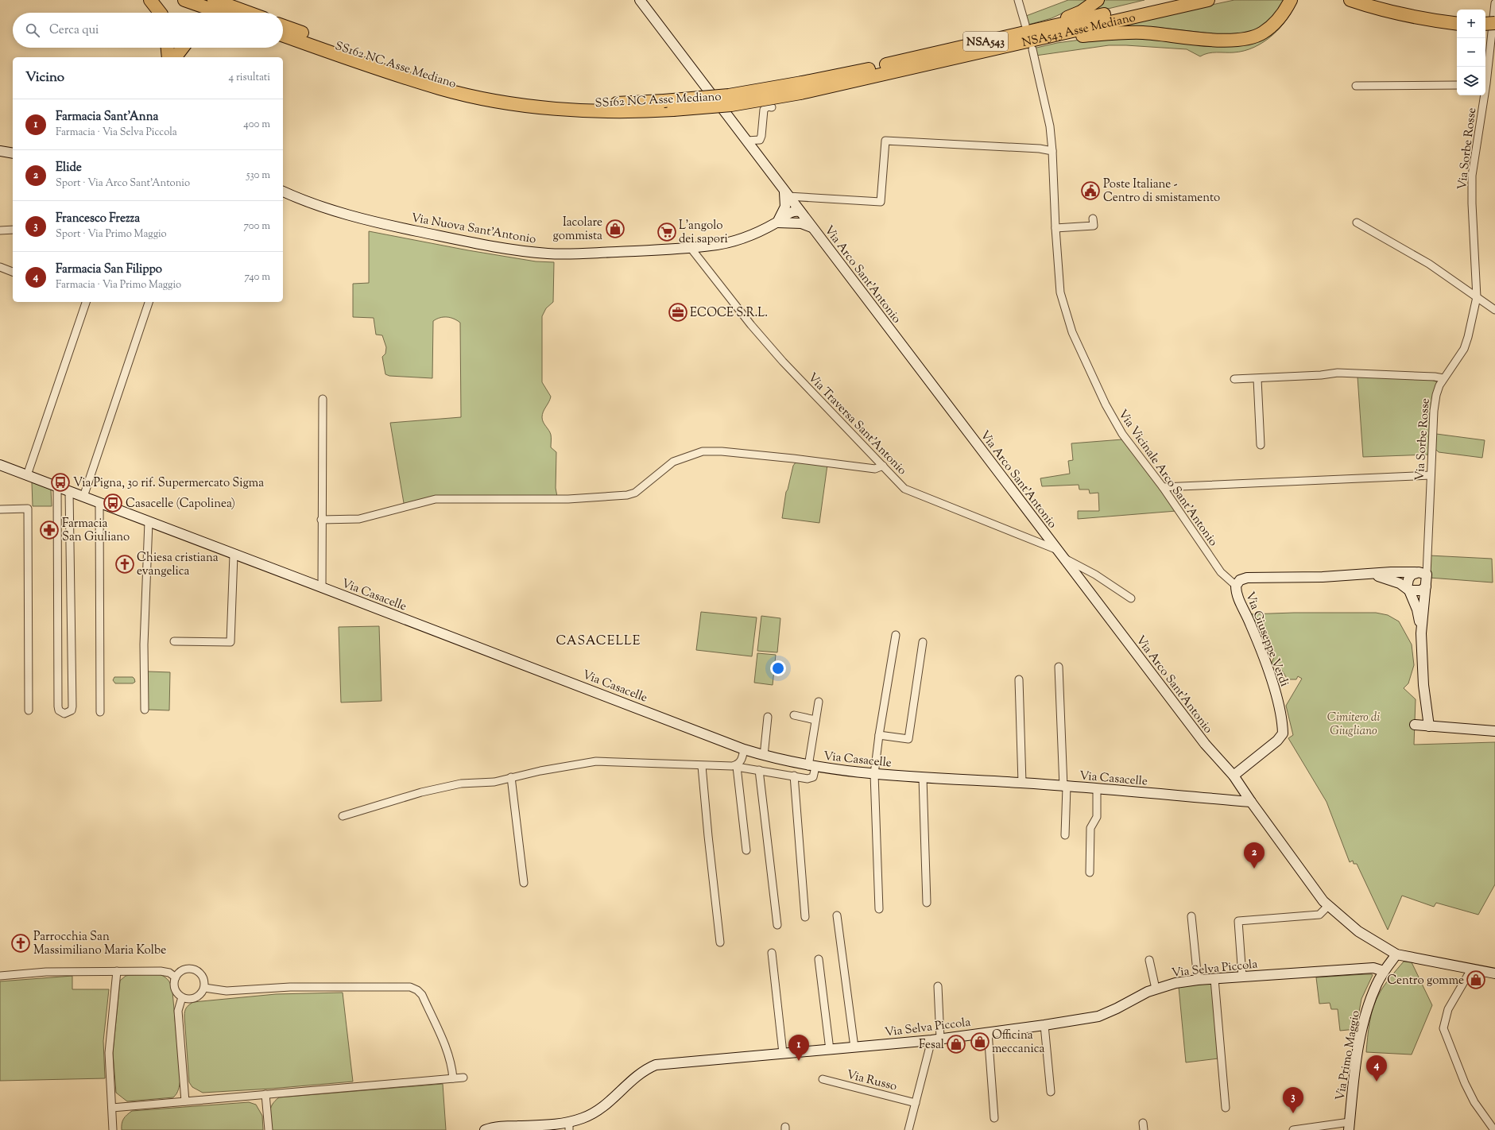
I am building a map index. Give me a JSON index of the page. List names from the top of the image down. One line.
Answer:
{"streets":{"highway":["NSA543 Asse Mediano","NSA543","SS162 NC Asse Mediano"],"street":["Via Sorbe Rosse","Via Nuova Sant'Antonio","Via Arco Sant'Antonio","Via Traversa Sant'Antonio","Via Vicinale Arco Sant'Antonio","Via Casacelle","Via Giuseppe Verdi","Via Selva Piccola","Via Primo Maggio","Via Russo"]},"crossings":[["NSA543 Asse Mediano","NSA543"],["NSA543 Asse Mediano","SS162 NC Asse Mediano"],["Via Sorbe Rosse","Via Giuseppe Verdi"],["Via Nuova Sant'Antonio","Via Traversa Sant'Antonio"],["Via Arco Sant'Antonio","Via Traversa Sant'Antonio"],["Via Arco Sant'Antonio","Via Casacelle"],["Via Arco Sant'Antonio","Via Giuseppe Verdi"],["Via Arco Sant'Antonio","Via Primo Maggio"],["Via Vicinale Arco Sant'Antonio","Via Giuseppe Verdi"],["Via Selva Piccola","Via Primo Maggio"]],"districts":["CASACELLE"],"parks":["Cimitero di Giugliano"],"places":{"public building":["Poste Italiane - Centro di smistamento"],"shop":["Iacolare gommista","Centro gomme","Officina meccanica","Fesal"],"supermarket":["L'angolo dei sapori"],"office":["ECOCE S.R.L."],"bus stop":["Via Pigna, 30 rif. Supermercato Sigma","Casacelle (Capolinea)"],"pharmacy":["Farmacia San Giuliano"],"church":["Chiesa cristiana evangelica","Parrocchia San Massimiliano Maria Kolbe"]},"page":{"map_buttons":["+","−"],"search":"Cerca qui","heading":["Vicino","4 risultati"],"list":[{"mark":"1","name":"Farmacia Sant'Anna","note":"Farmacia · Via Selva Piccola","value":"400 m"},{"mark":"2","name":"Elide","note":"Sport · Via Arco Sant'Antonio","value":"530 m"},{"mark":"3","name":"Francesco Frezza","note":"Sport · Via Primo Maggio","value":"700 m"},{"mark":"4","name":"Farmacia San Filippo","note":"Farmacia · Via Primo Maggio","value":"740 m"}],"pins":["2","1","4","3"]}}
